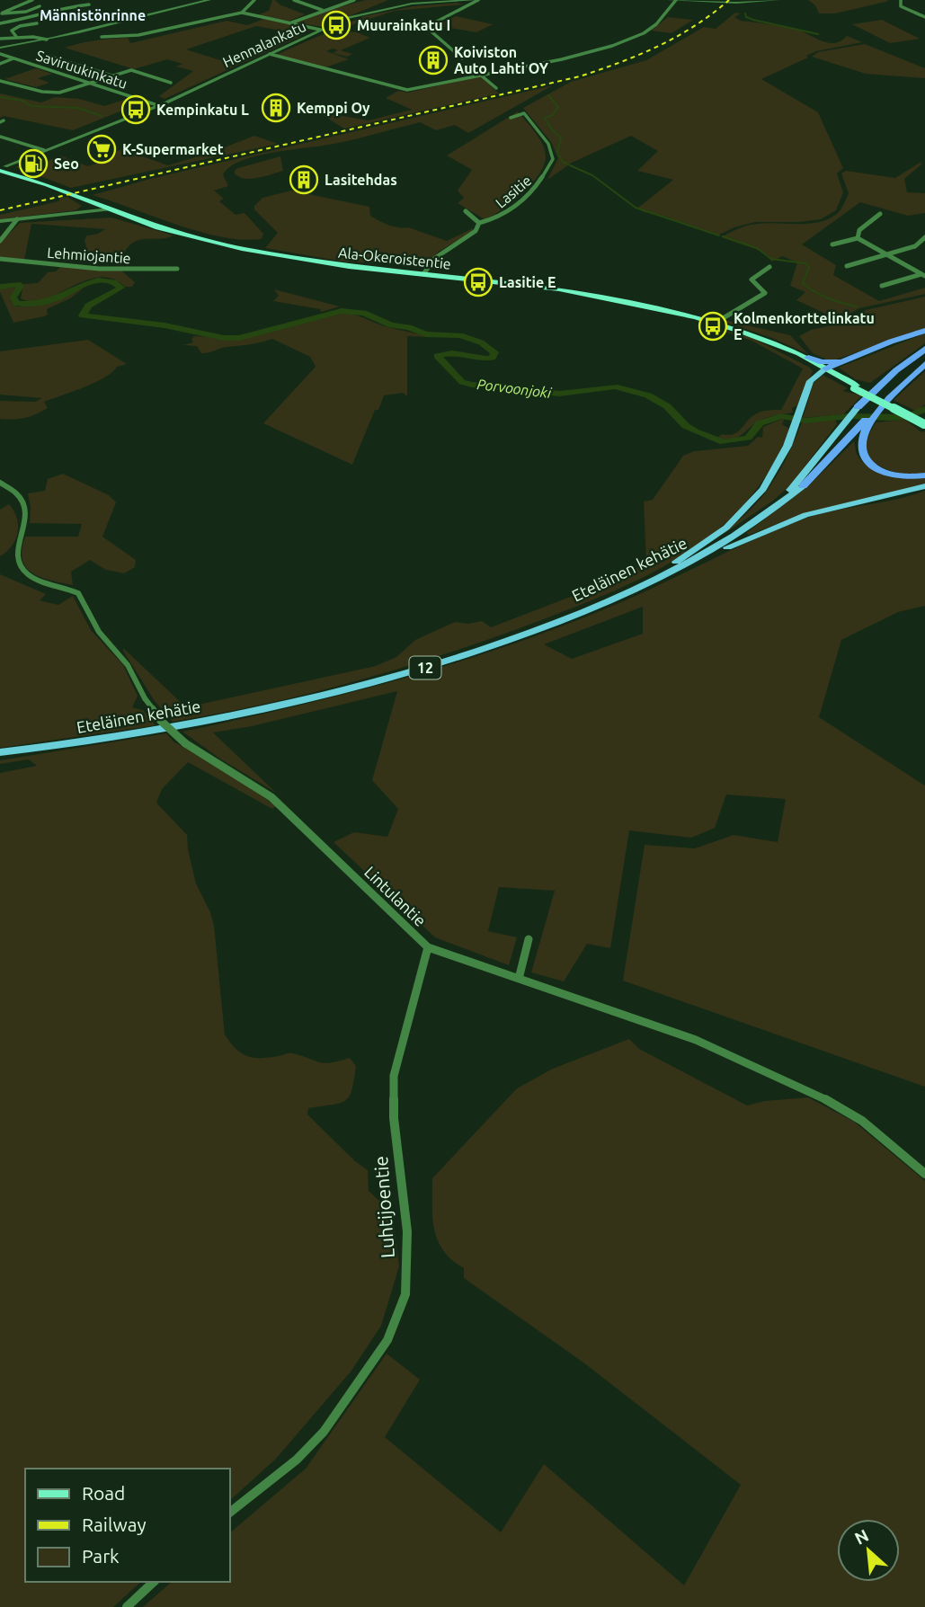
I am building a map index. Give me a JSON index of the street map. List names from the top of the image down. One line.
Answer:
{"streets":{"highway":["Eteläinen kehätie","12"],"main road":["Ala-Okeroistentie"],"street":["Hennalankatu","Saviruukinkatu","Lasitie","Lehmiojantie","Lintulantie","Luhtijoentie"]},"crossings":[["Hennalankatu","Saviruukinkatu"],["Hennalankatu","Ala-Okeroistentie"],["Lasitie","Ala-Okeroistentie"],["Lintulantie","Luhtijoentie"]],"districts":["Männistönrinne"],"water":["Porvoonjoki"],"places":{"bus stop":["Muurainkatu I","Kempinkatu L","Lasitie E","Kolmenkorttelinkatu E"],"building":["Koiviston Auto Lahti OY","Kemppi Oy","Lasitehdas"],"supermarket":["K-Supermarket"],"fuel station":["Seo"]},"legend":["Road","Railway","Park"],"north":"top left"}
